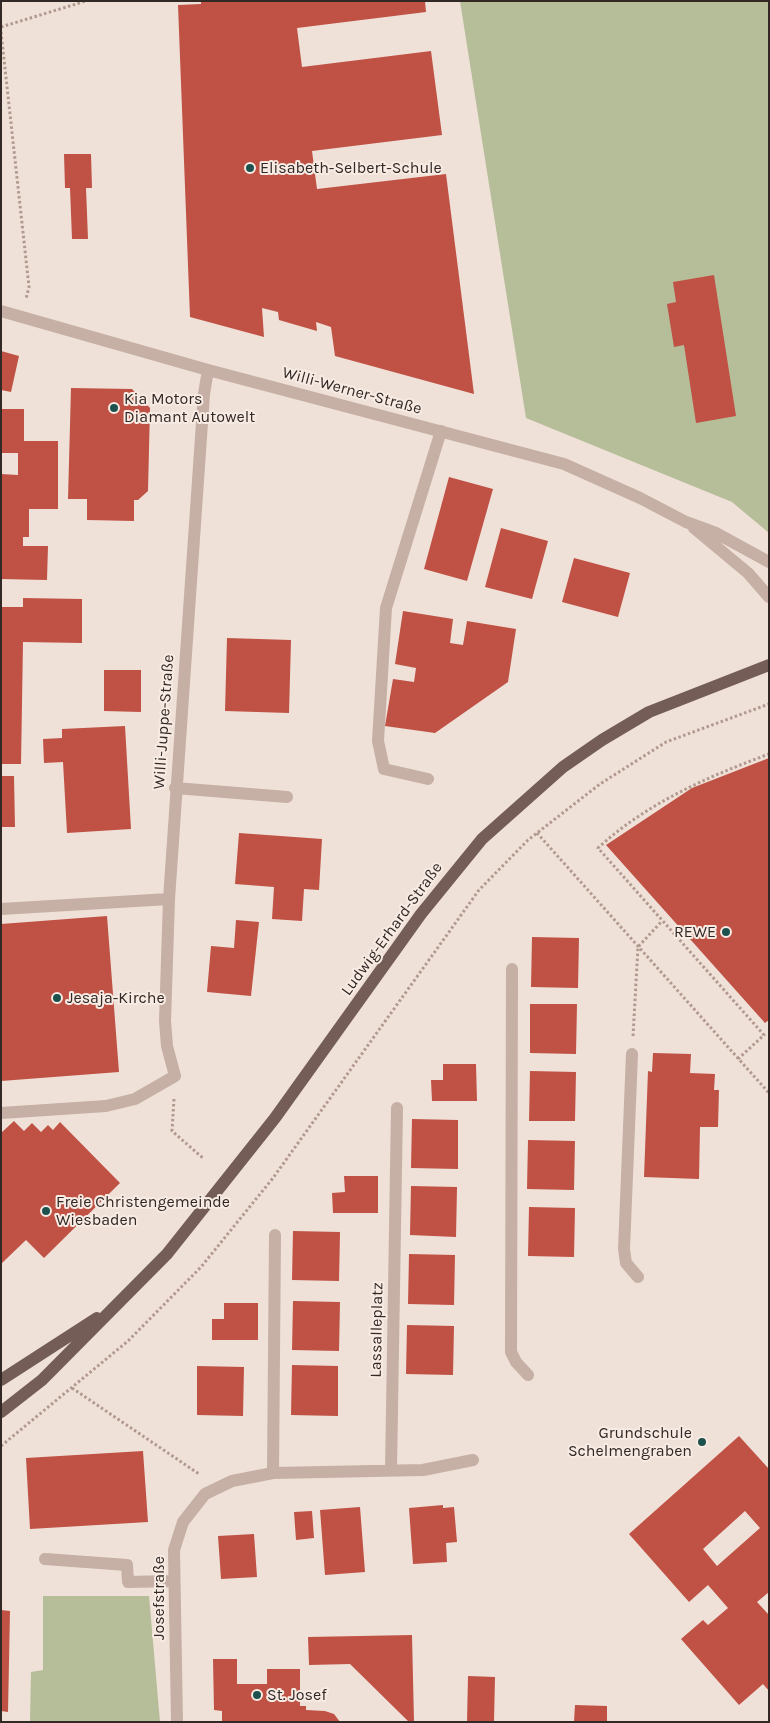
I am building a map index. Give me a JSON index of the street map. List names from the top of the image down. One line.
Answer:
{"streets":{"main road":["Ludwig-Erhard-Straße"],"street":["Willi-Werner-Straße","Willi-Juppe-Straße","Lassalleplatz","Josefstraße"]},"crossings":[["Willi-Werner-Straße","Willi-Juppe-Straße"],["Lassalleplatz","Josefstraße"]],"places":["Elisabeth-Selbert-Schule","Kia Motors Diamant Autowelt","REWE","Jesaja-Kirche","Freie Christengemeinde Wiesbaden","Grundschule Schelmengraben","St. Josef"]}
